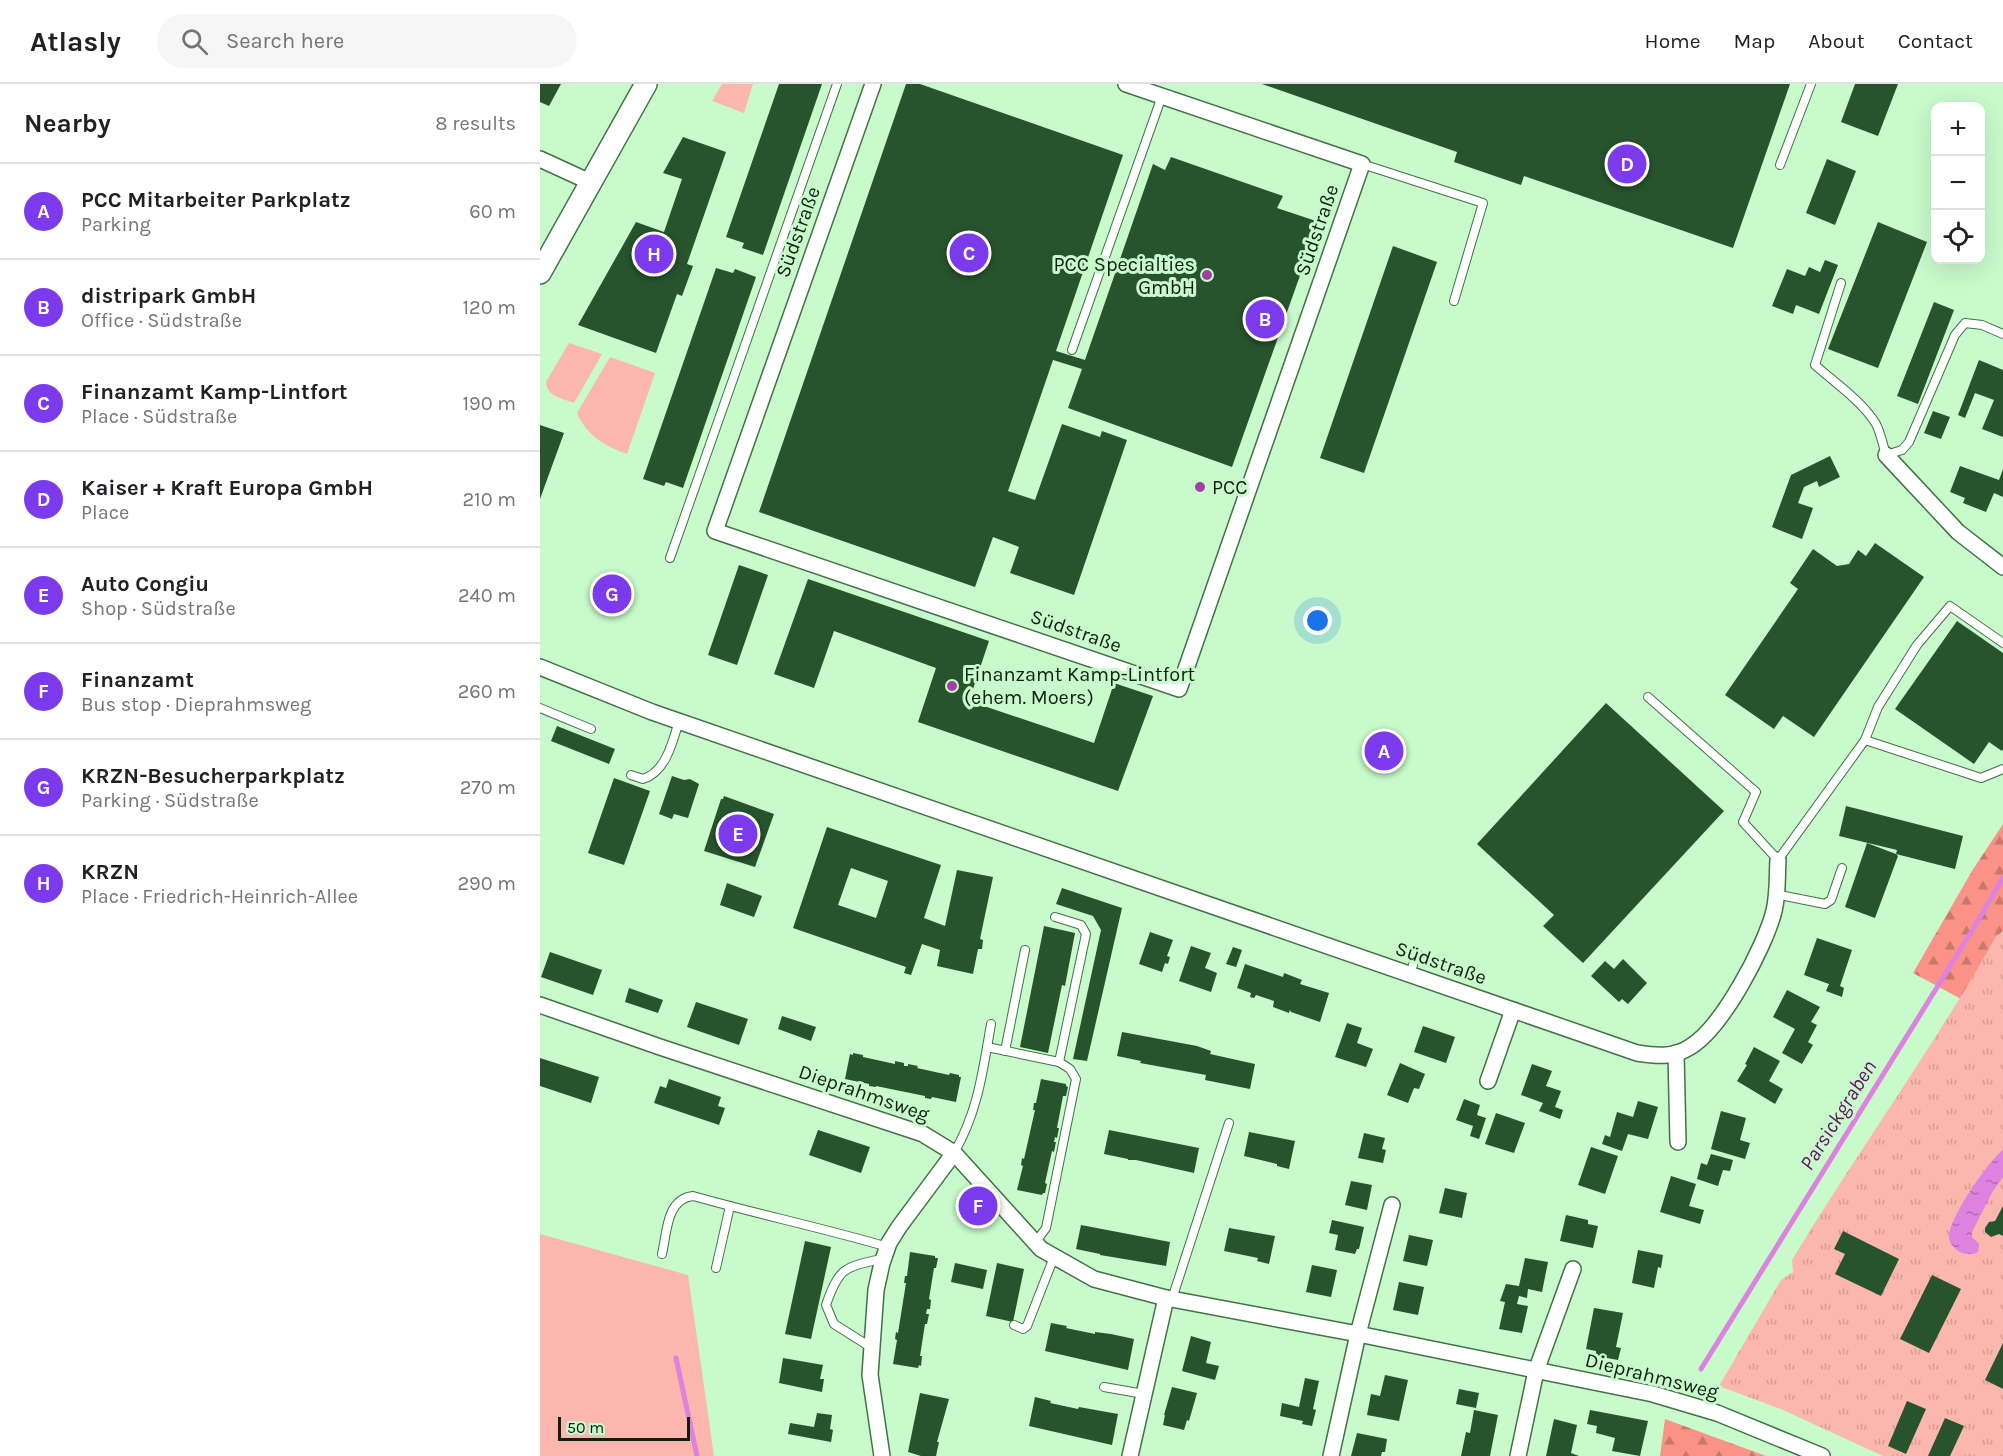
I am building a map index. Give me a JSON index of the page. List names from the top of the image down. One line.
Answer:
{"streets":{"street":["Südstraße","Dieprahmsweg"]},"water":["Parsickgraben"],"places":["PCC Specialties GmbH","PCC","Finanzamt Kamp-Lintfort (ehem. Moers)"],"scale_bar":"50 m","page":{"header":"Atlasly","search":"Search here","nav":["Home","Map","About","Contact"],"heading":["Nearby","8 results"],"map_buttons":["+","−"],"pins":["D","C","H","B","G","A","E","F"],"list":[{"mark":"A","name":"PCC Mitarbeiter Parkplatz","note":"Parking","value":"60 m"},{"mark":"B","name":"distripark GmbH","note":"Office · Südstraße","value":"120 m"},{"mark":"C","name":"Finanzamt Kamp-Lintfort","note":"Place · Südstraße","value":"190 m"},{"mark":"D","name":"Kaiser + Kraft Europa GmbH","note":"Place","value":"210 m"},{"mark":"E","name":"Auto Congiu","note":"Shop · Südstraße","value":"240 m"},{"mark":"F","name":"Finanzamt","note":"Bus stop · Dieprahmsweg","value":"260 m"},{"mark":"G","name":"KRZN-Besucherparkplatz","note":"Parking · Südstraße","value":"270 m"},{"mark":"H","name":"KRZN","note":"Place · Friedrich-Heinrich-Allee","value":"290 m"}],"scale":"50 m"}}
